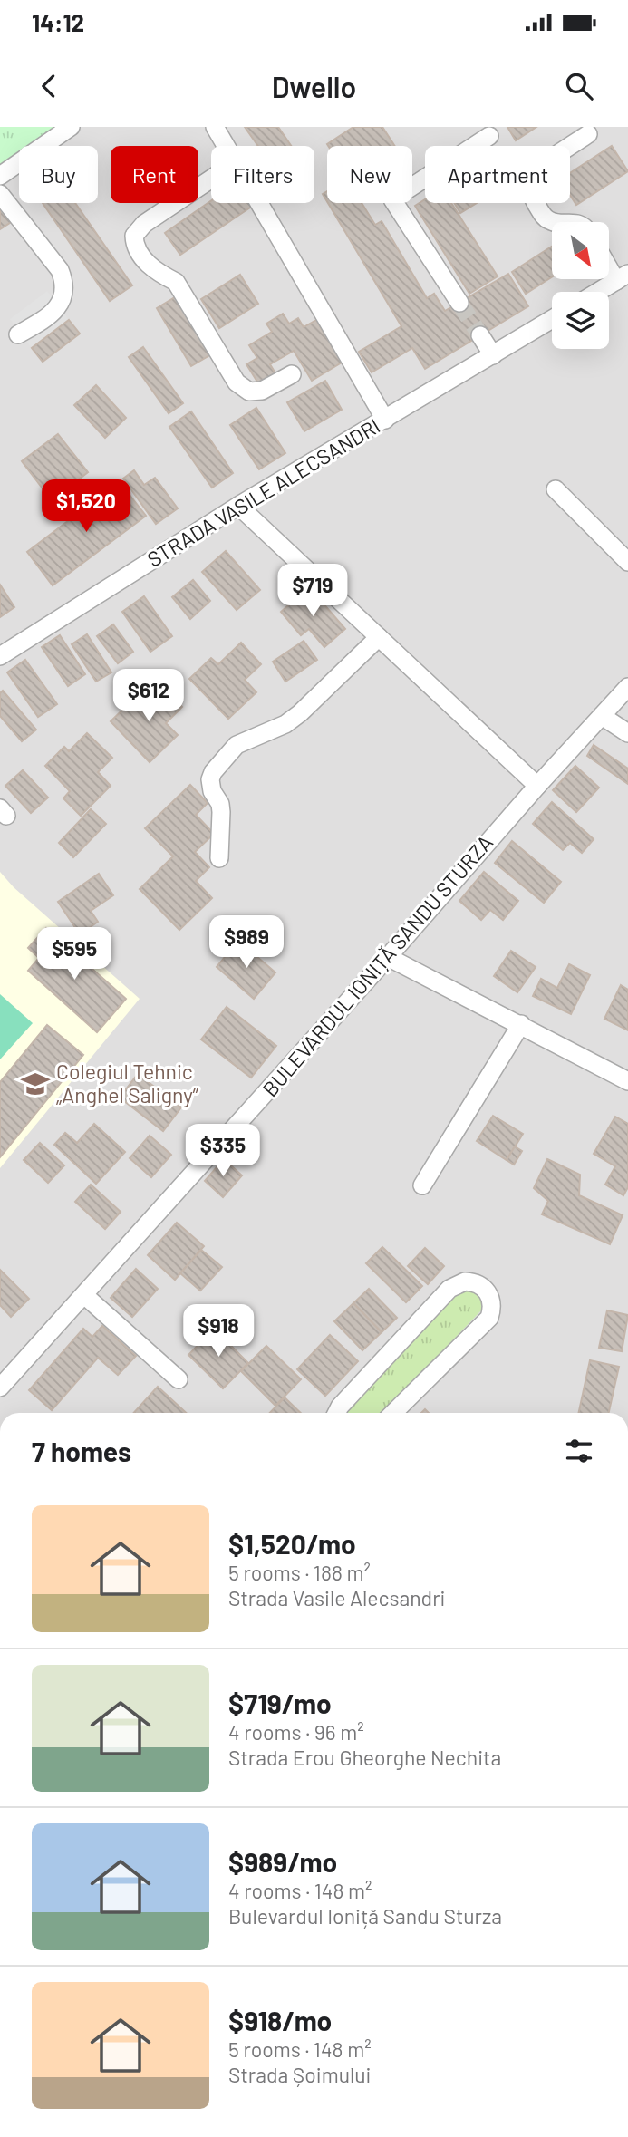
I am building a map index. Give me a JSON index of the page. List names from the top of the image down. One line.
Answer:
{"streets":{"street":["STRADA VASILE ALECSANDRI","BULEVARDUL IONIȚĂ SANDU STURZA"]},"places":{"school or university":["Colegiul Tehnic „Anghel Saligny”"]},"north":"bottom right","page":{"status":"14:12","header":"Dwello","chip":["Buy","Rent","Filters","New","Apartment"],"price":["$1,520","$719","$612","$989","$595","$335","$918"],"heading":"7 homes","list":[{"name":"$1,520/mo","note":"5 rooms · 188 m² · Strada Vasile Alecsandri"},{"name":"$719/mo","note":"4 rooms · 96 m² · Strada Erou Gheorghe Nechita"},{"name":"$989/mo","note":"4 rooms · 148 m² · Bulevardul Ioniță Sandu Sturza"},{"name":"$918/mo","note":"5 rooms · 148 m² · Strada Șoimului"}]}}
